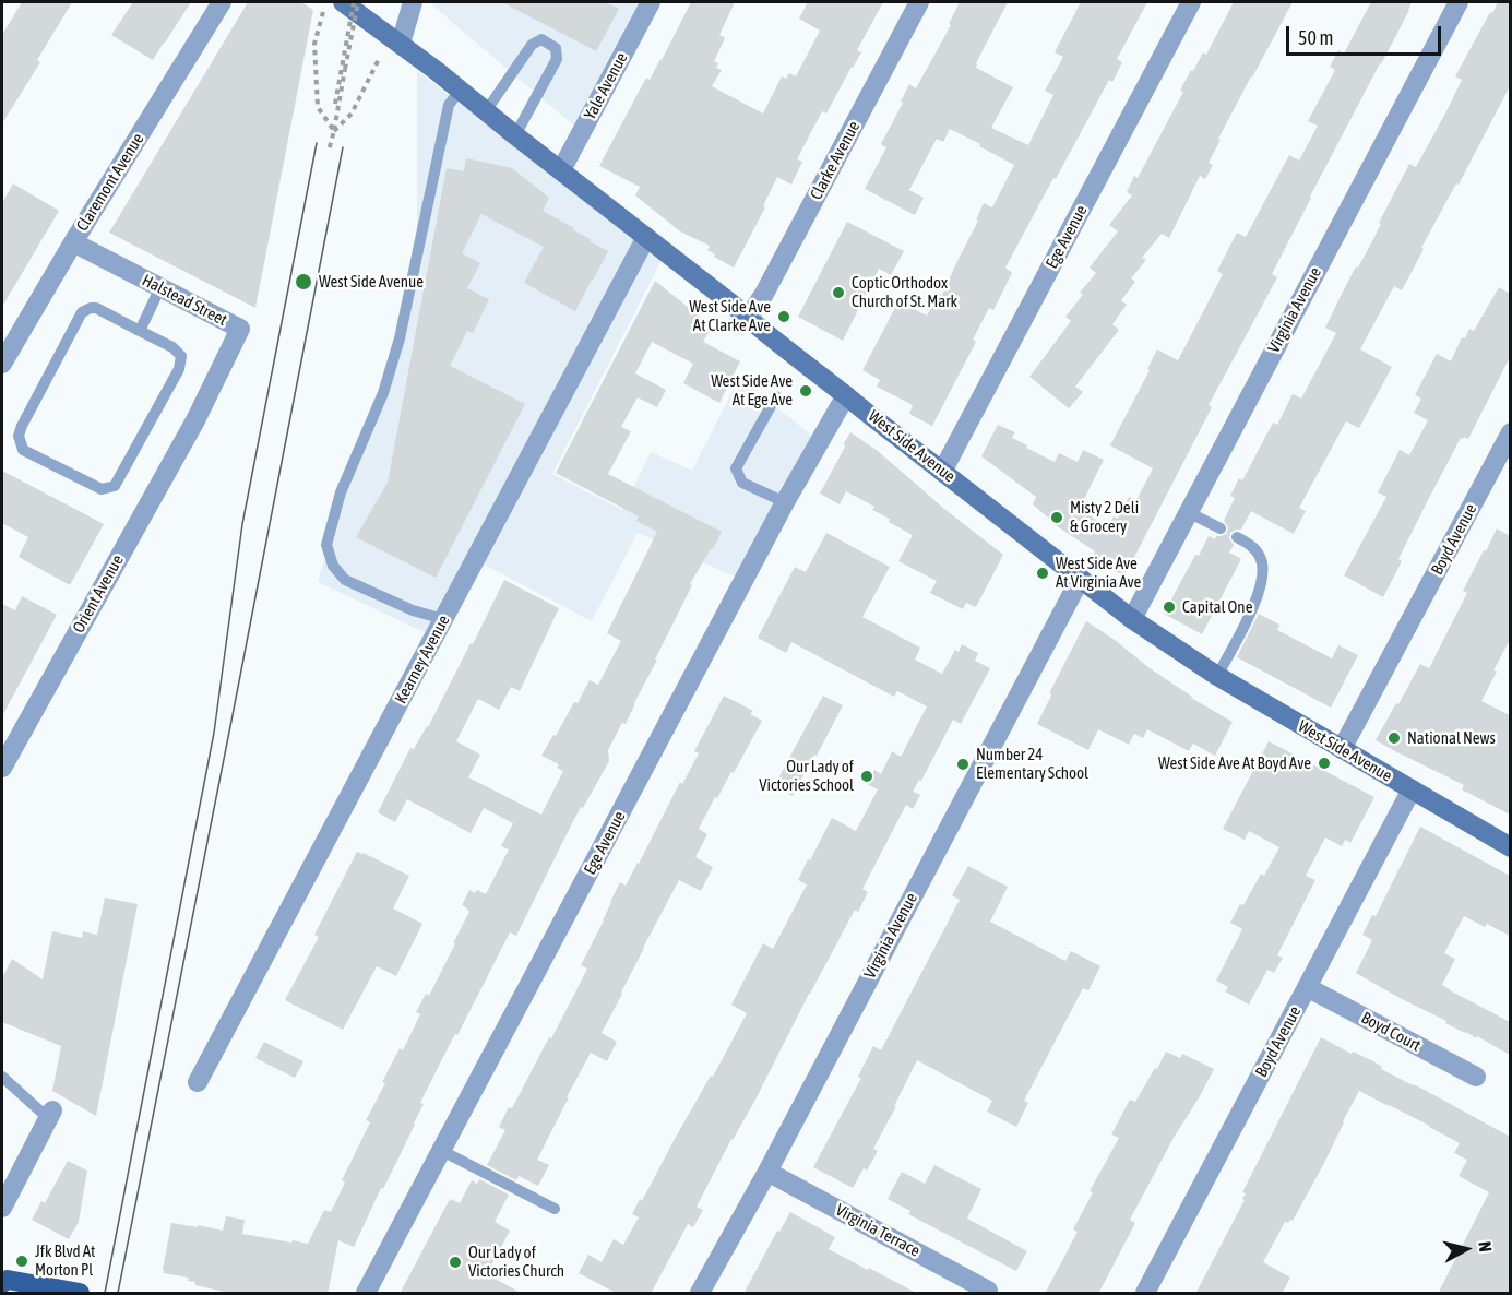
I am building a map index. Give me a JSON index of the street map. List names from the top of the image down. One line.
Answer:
{"streets":{"main road":["West Side Avenue"],"street":["Yale Avenue","Clarke Avenue","Claremont Avenue","Ege Avenue","Halstead Street","Virginia Avenue","Boyd Avenue","Orient Avenue","Kearney Avenue","Boyd Court","Virginia Terrace"]},"crossings":[["Yale Avenue","West Side Avenue"],["Clarke Avenue","West Side Avenue"],["Claremont Avenue","Halstead Street"],["Ege Avenue","West Side Avenue"],["Halstead Street","Orient Avenue"],["Virginia Avenue","West Side Avenue"],["Virginia Avenue","Virginia Terrace"],["West Side Avenue","Boyd Avenue"],["West Side Avenue","Kearney Avenue"],["Boyd Avenue","Boyd Court"]],"places":["West Side Avenue","Coptic Orthodox Church of St. Mark","West Side Ave At Clarke Ave","West Side Ave At Ege Ave","Misty 2 Deli & Grocery","West Side Ave At Virginia Ave","Capital One","National News","West Side Ave At Boyd Ave","Number 24 Elementary School","Our Lady of Victories School","Jfk Blvd At Morton Pl","Our Lady of Victories Church"],"scale_bar":"50 m","north":"right"}
